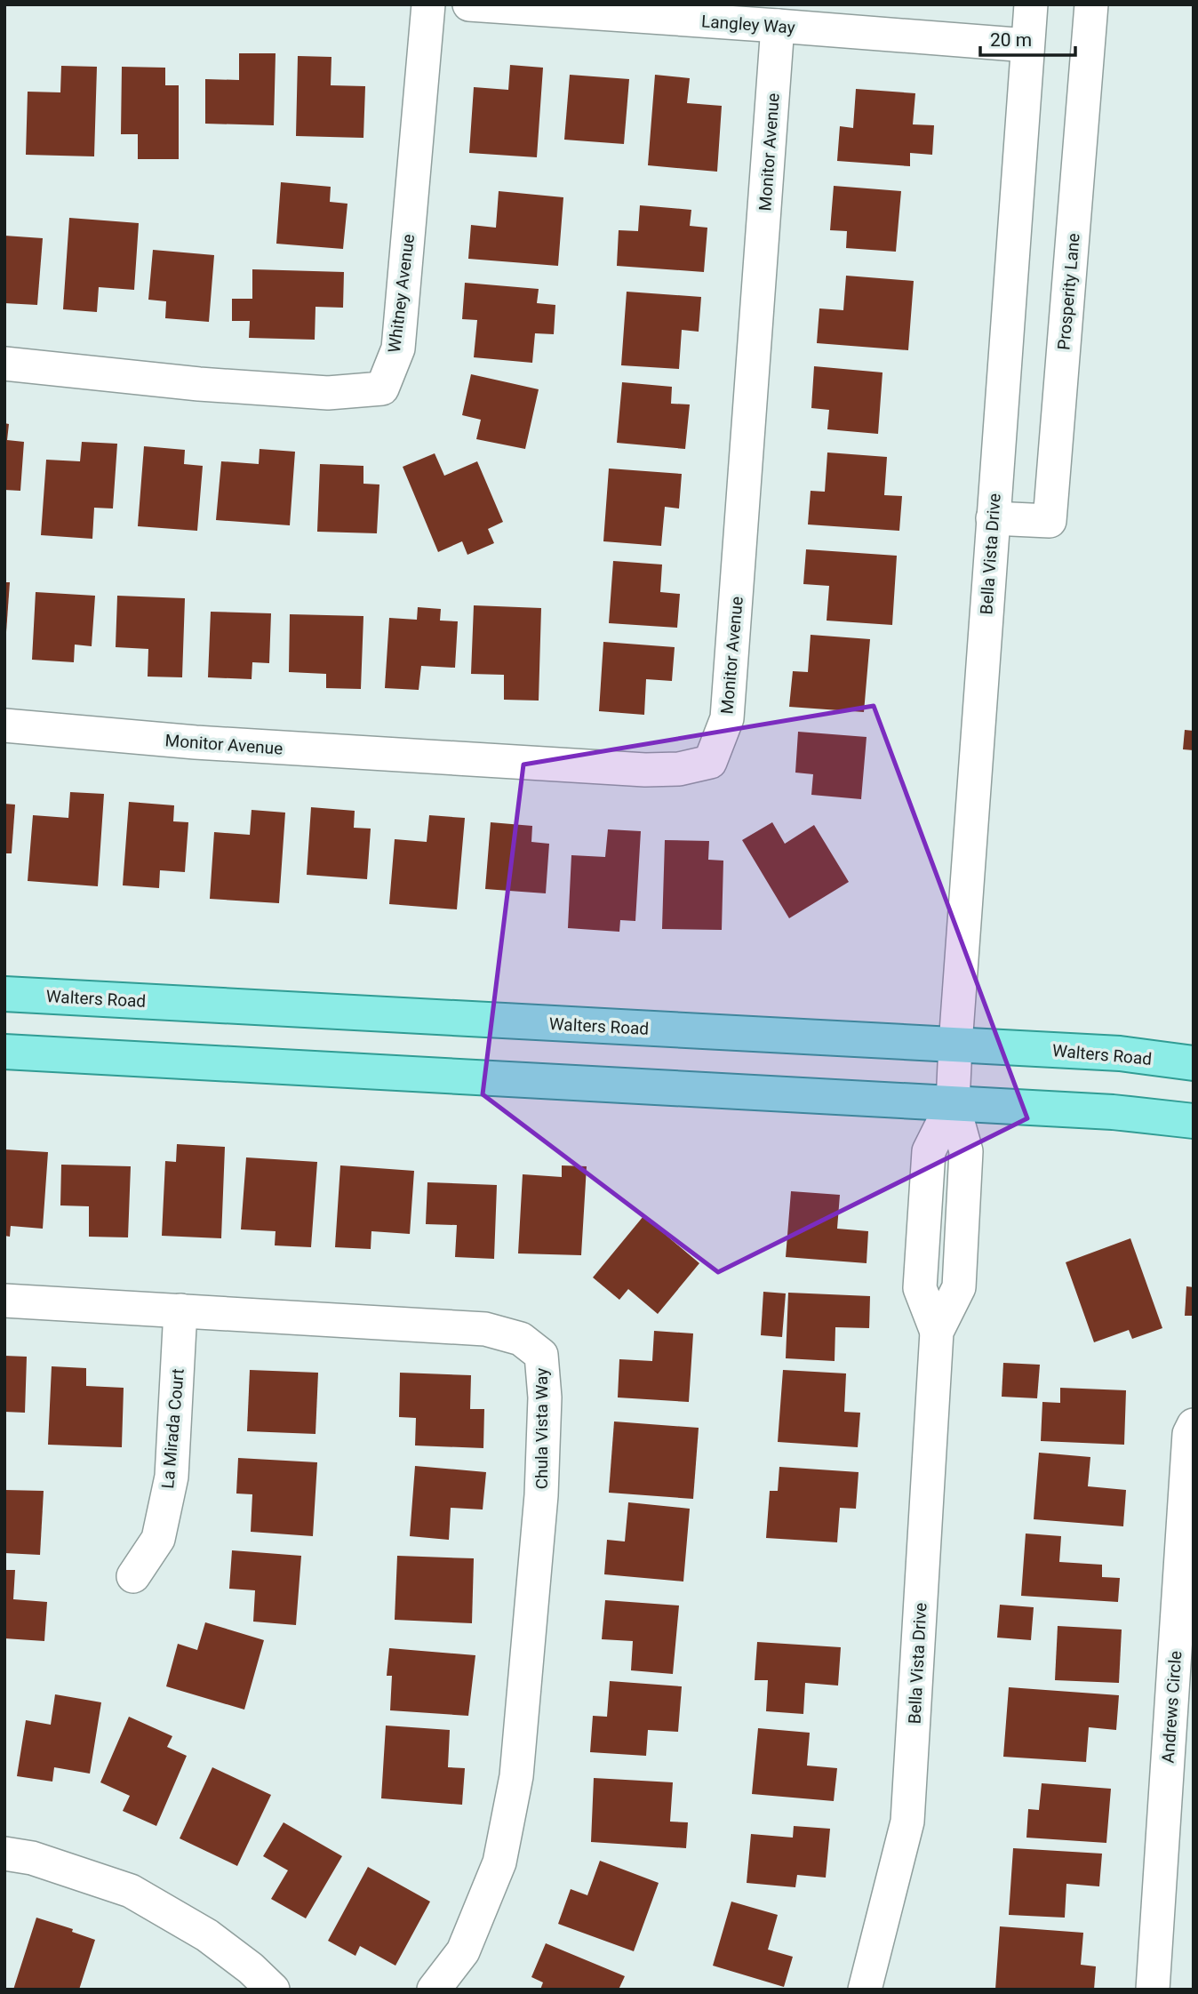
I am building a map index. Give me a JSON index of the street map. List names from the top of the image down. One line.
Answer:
{"streets":{"main road":["Walters Road"],"street":["Langley Way","Monitor Avenue","Prosperity Lane","Whitney Avenue","Bella Vista Drive","La Mirada Court","Chula Vista Way","Andrews Circle"]},"crossings":[["Langley Way","Monitor Avenue"],["Langley Way","Bella Vista Drive"],["Prosperity Lane","Bella Vista Drive"],["Bella Vista Drive","Walters Road"],["La Mirada Court","Chula Vista Way"]],"scale_bar":"20 m"}
